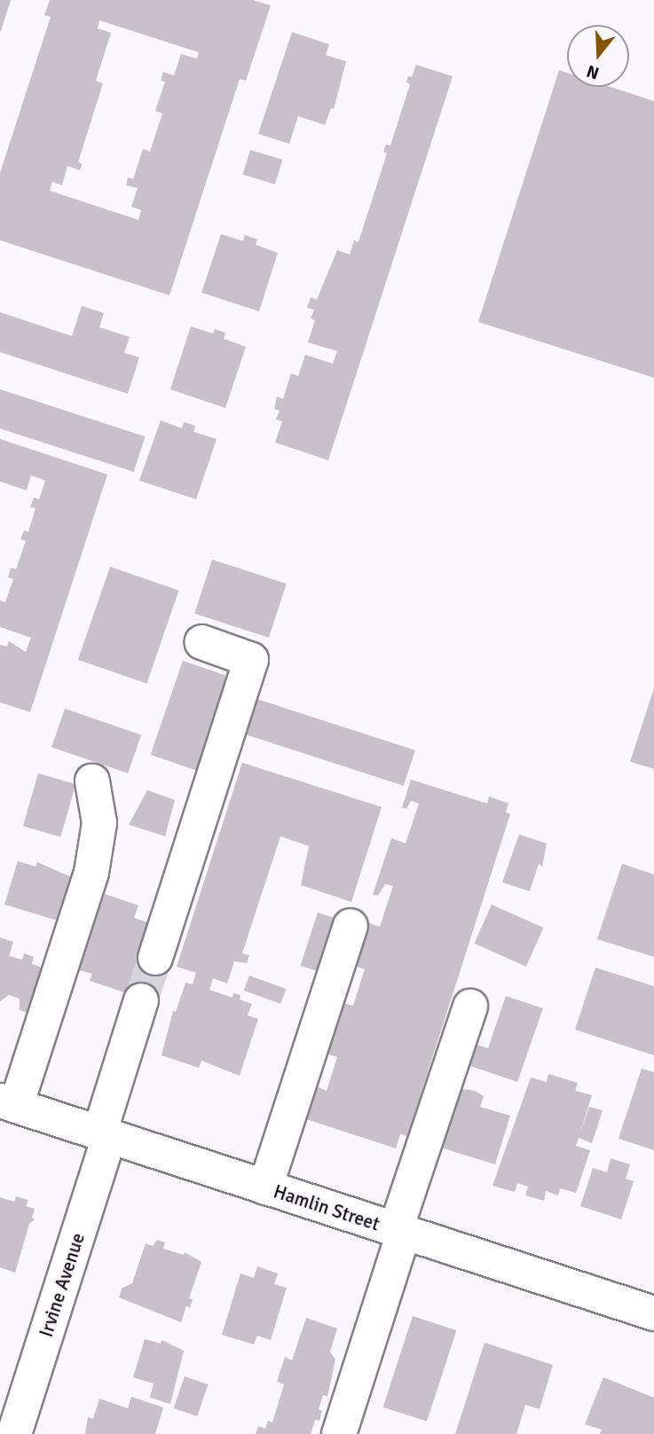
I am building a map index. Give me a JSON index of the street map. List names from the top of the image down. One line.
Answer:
{"streets":{"street":["Hamlin Street","Irvine Avenue"]},"crossings":[["Hamlin Street","Irvine Avenue"]],"north":"bottom"}
